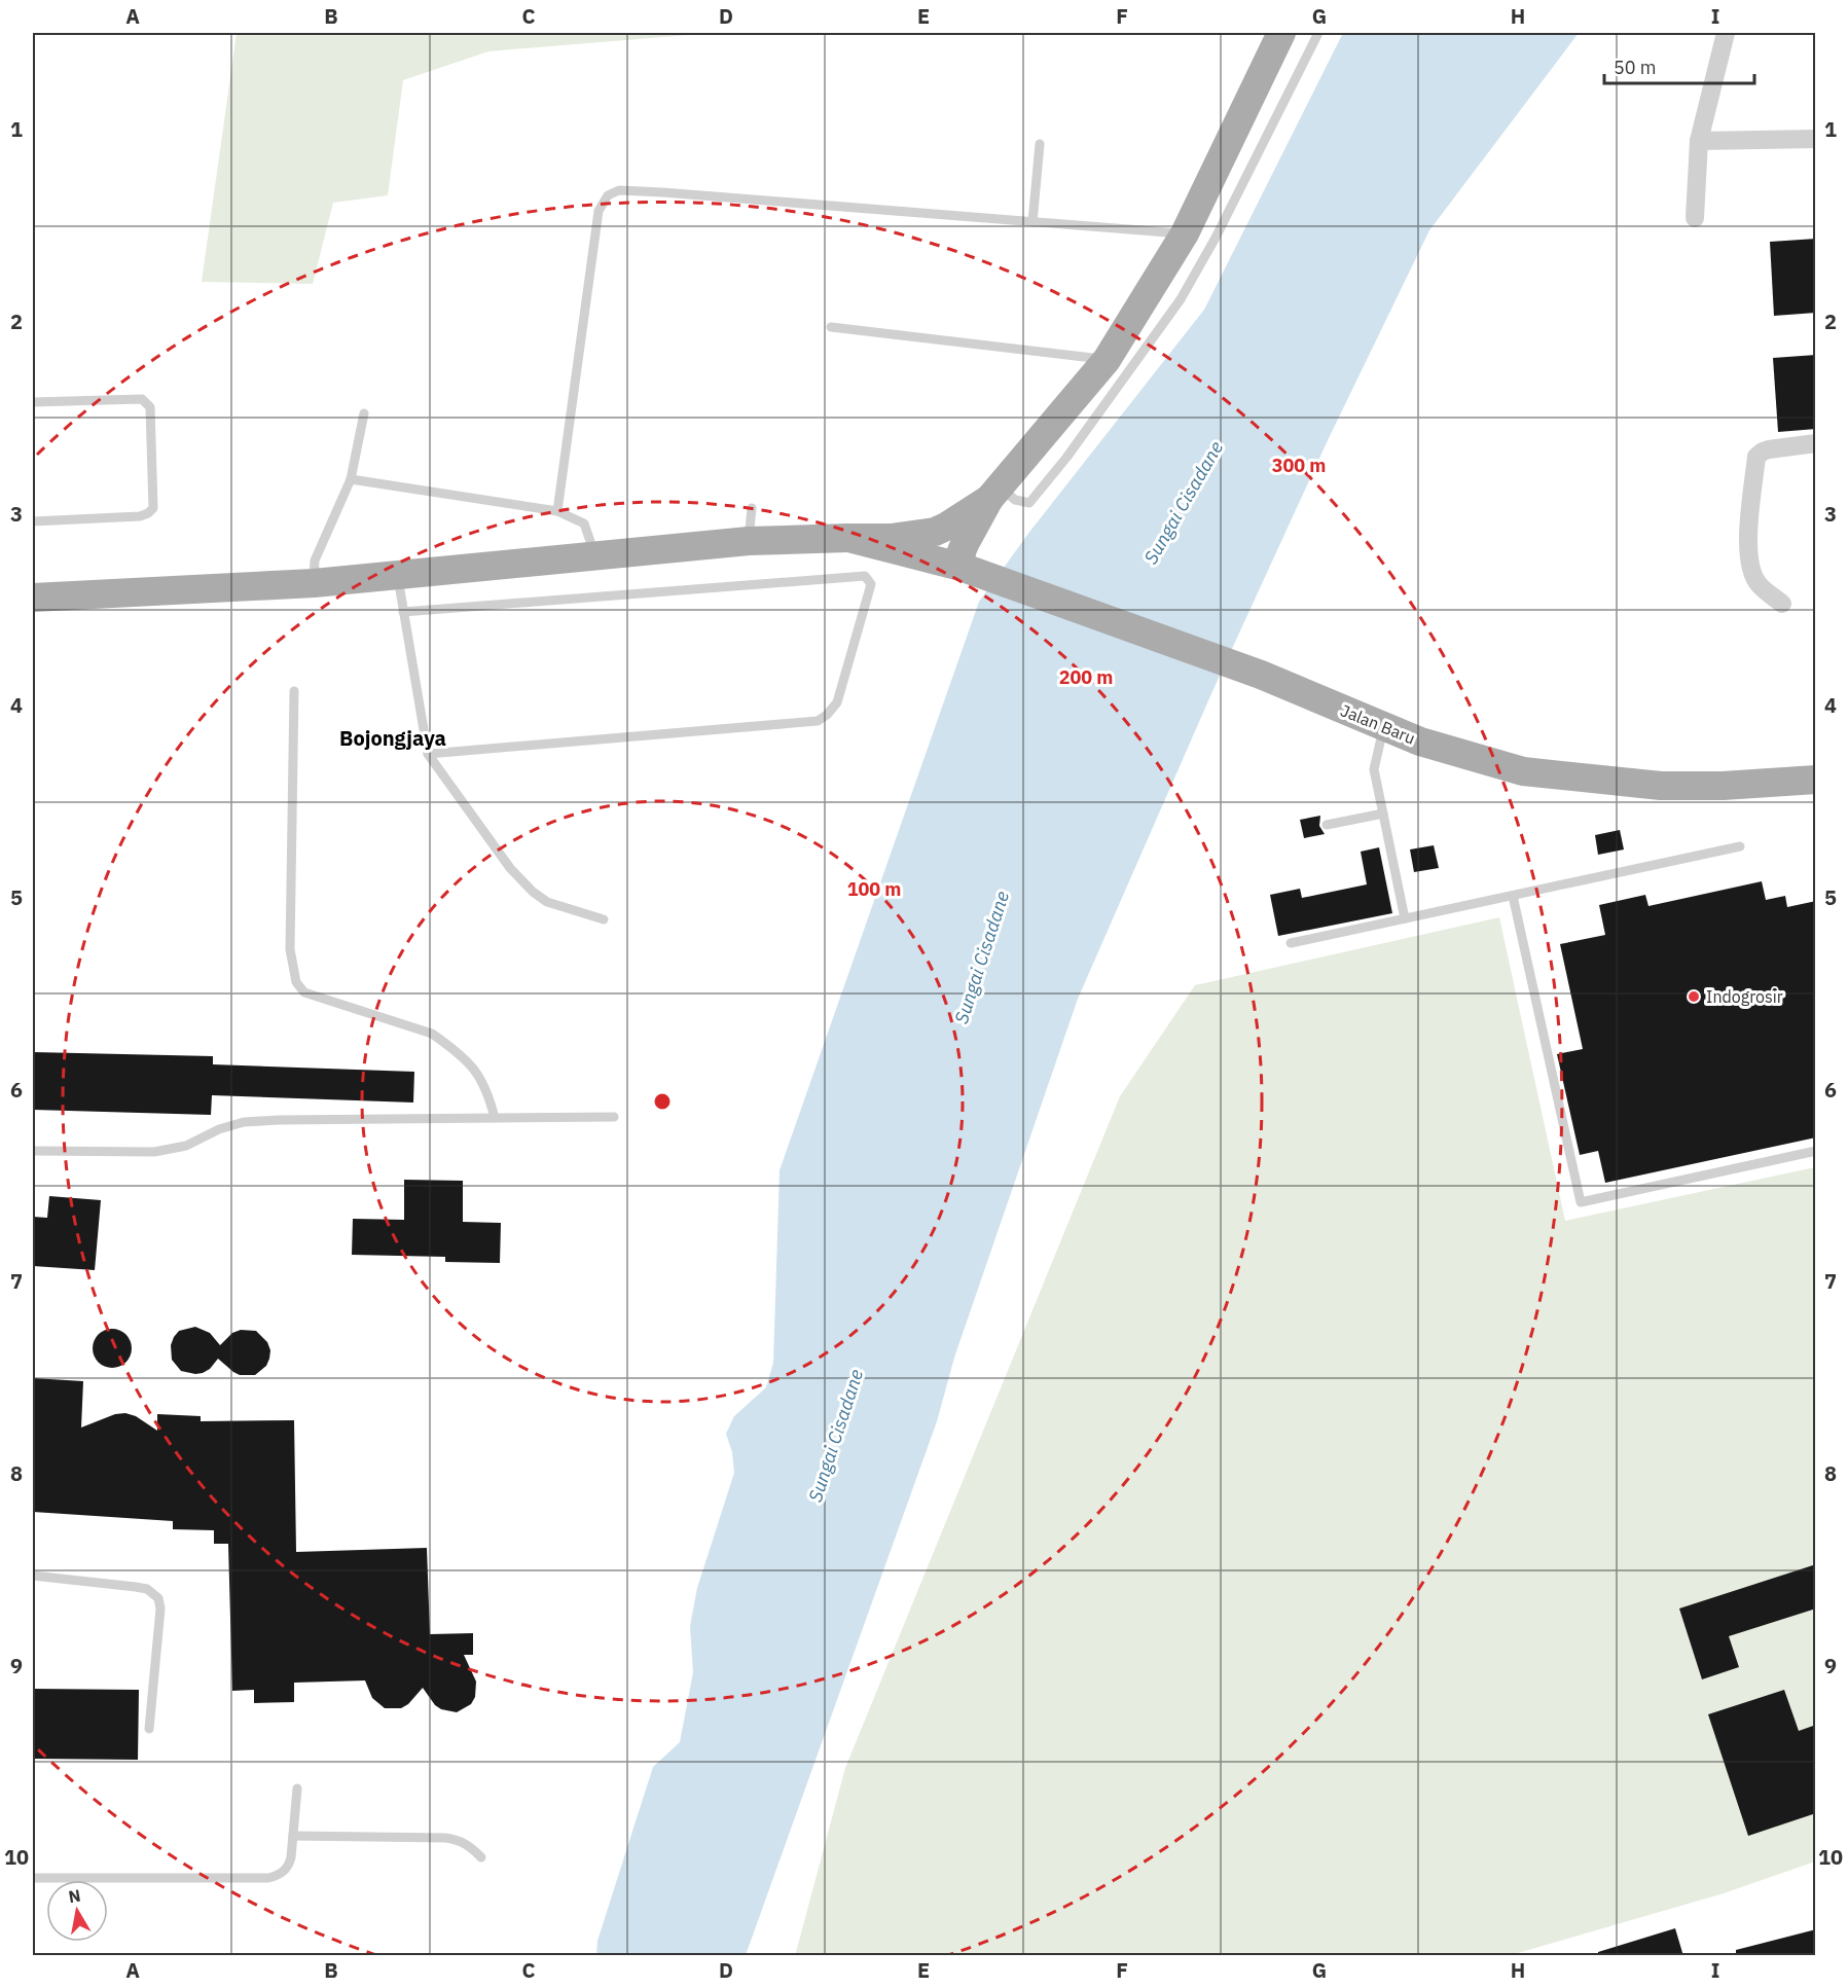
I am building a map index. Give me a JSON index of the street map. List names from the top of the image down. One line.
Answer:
{"streets":{"main road":["Jalan Baru"]},"districts":["Bojongjaya"],"water":["Sungai Cisadane"],"places":["Indogrosir"],"scale_bar":"50 m","north":"top","grid":{"columns":["A","B","C","D","E","F","G","H","I"],"rows":["1","2","3","4","5","6","7","8","9","10"]},"rings":["300 m","200 m","100 m"]}
